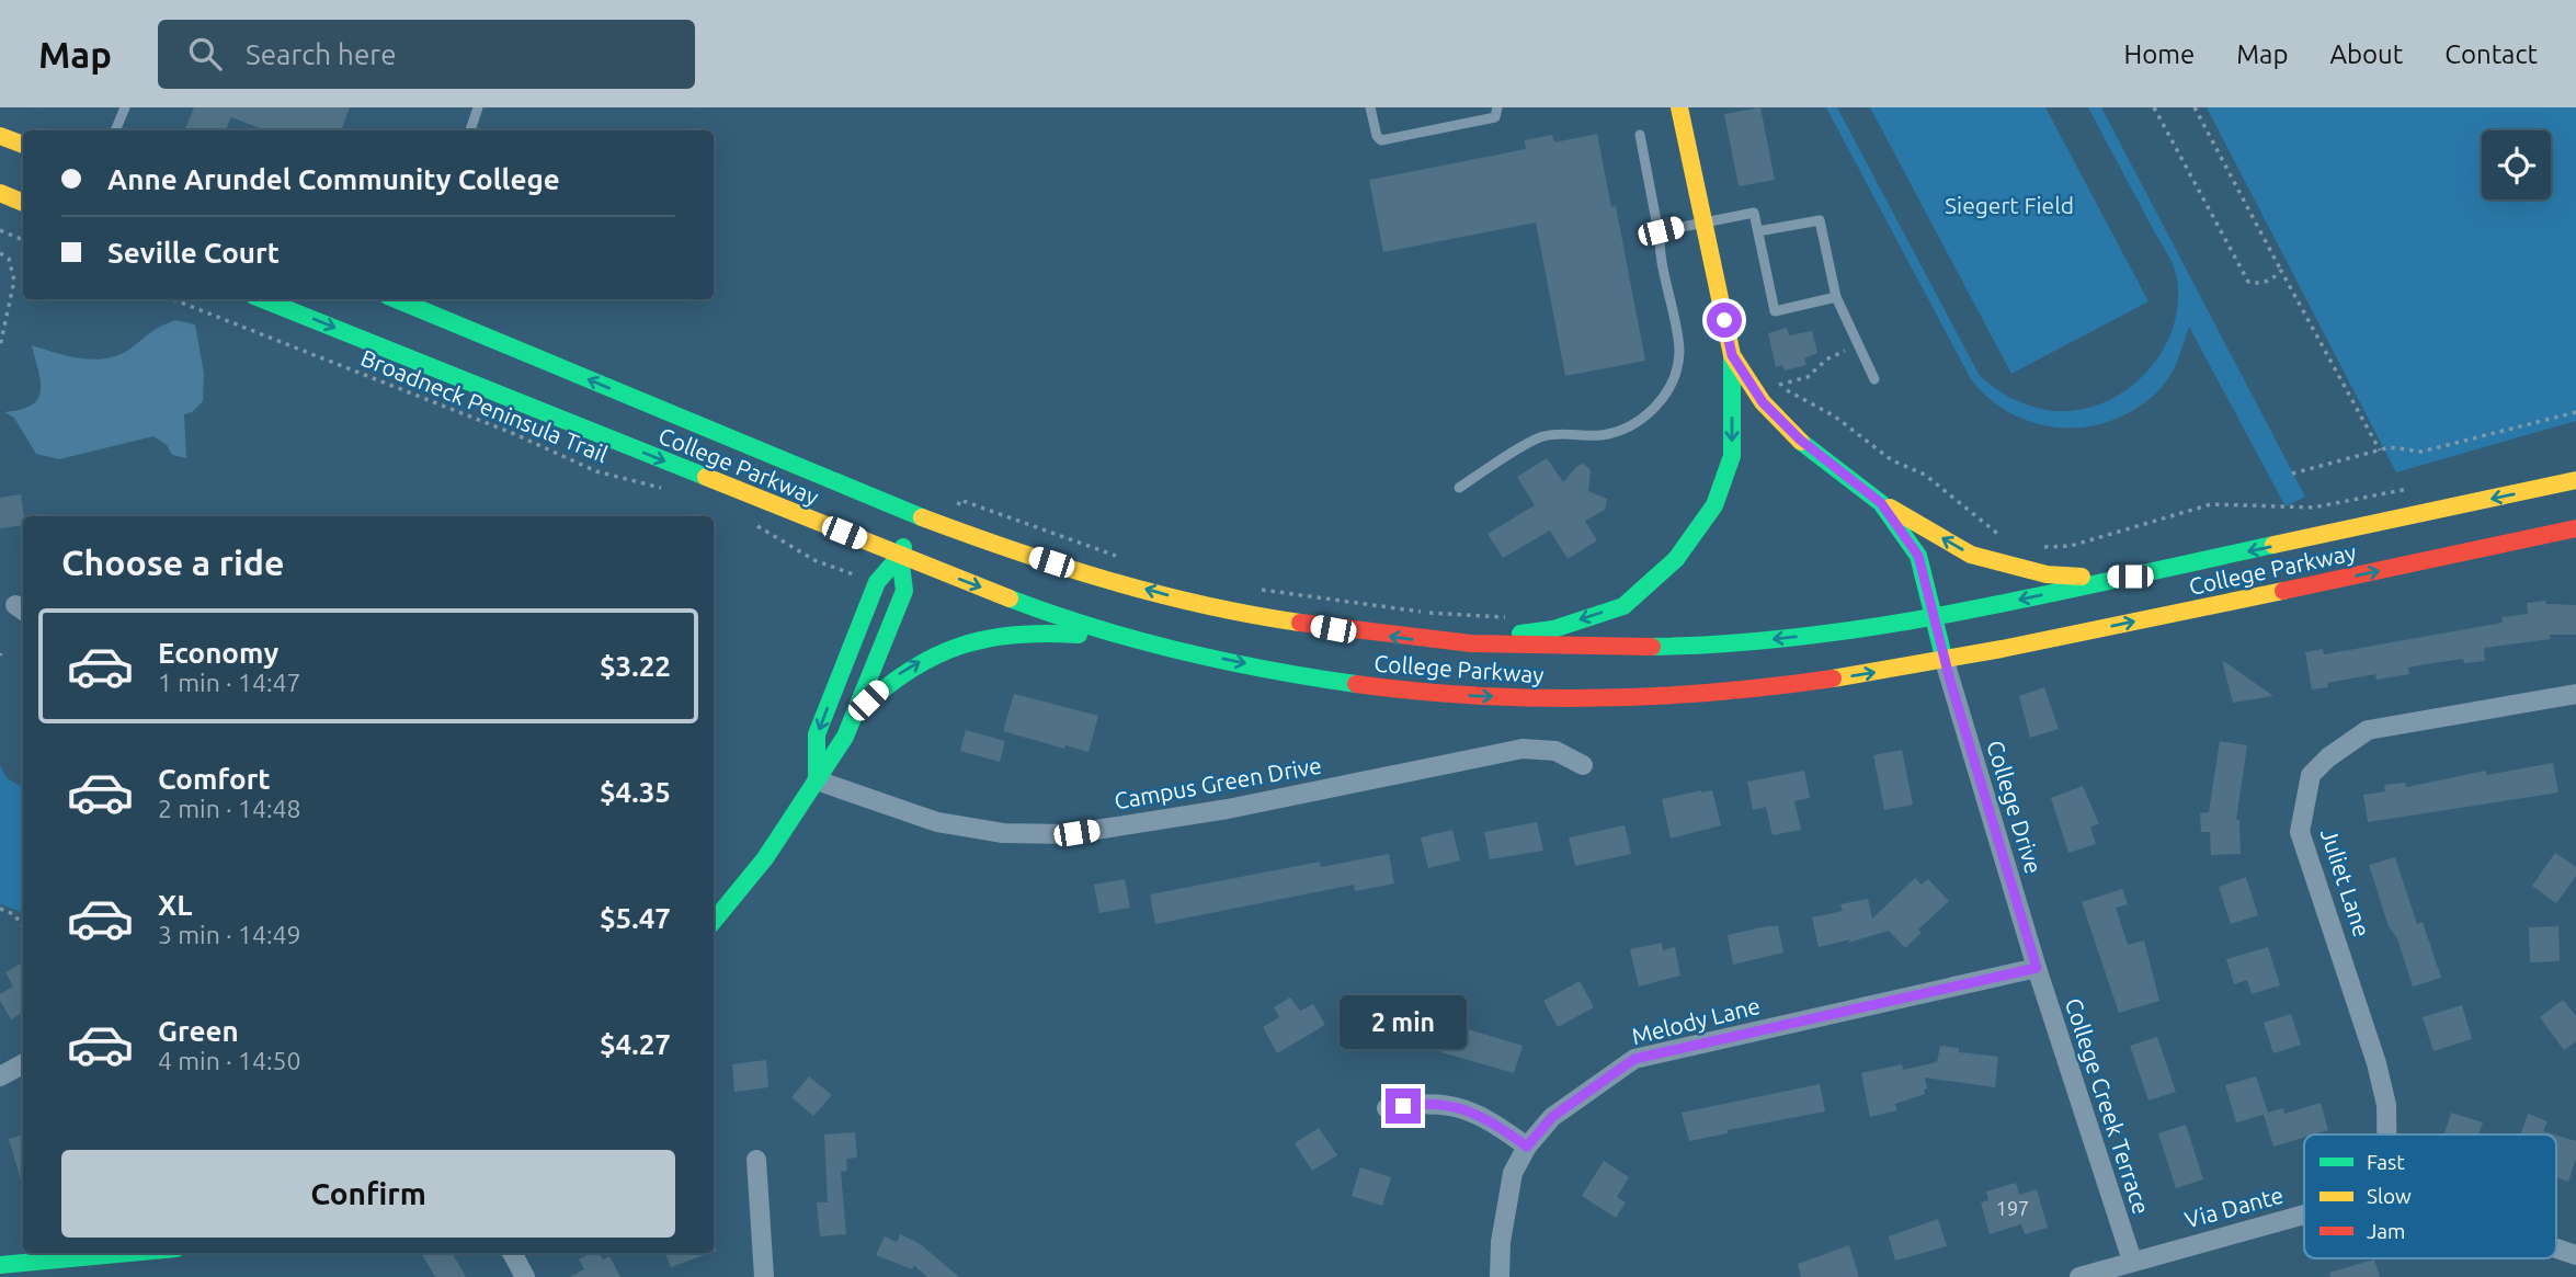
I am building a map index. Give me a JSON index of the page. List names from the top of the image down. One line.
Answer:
{"streets":{"main road":["College Parkway"],"street":["Campus Green Drive","College Drive","Juliet Lane","Melody Lane","College Creek Terrace","Via Dante"],"path":["Broadneck Peninsula Trail"]},"crossings":[["College Parkway","College Drive"],["College Drive","Melody Lane"],["College Drive","College Creek Terrace"],["Melody Lane","College Creek Terrace"],["College Creek Terrace","Via Dante"]],"parks":["Siegert Field"],"house_numbers":["197"],"legend":["Fast","Slow","Jam"],"page":{"header":"Map","search":"Search here","nav":["Home","Map","About","Contact"],"banner":["Anne Arundel Community College","Seville Court"],"heading":"Choose a ride","list":[{"name":"Economy","note":"1 min · 14:47","value":"$3.22"},{"name":"Comfort","note":"2 min · 14:48","value":"$4.35"},{"name":"XL","note":"3 min · 14:49","value":"$5.47"},{"name":"Green","note":"4 min · 14:50","value":"$4.27"}],"bubble":"2 min","buttons":"Confirm"}}
